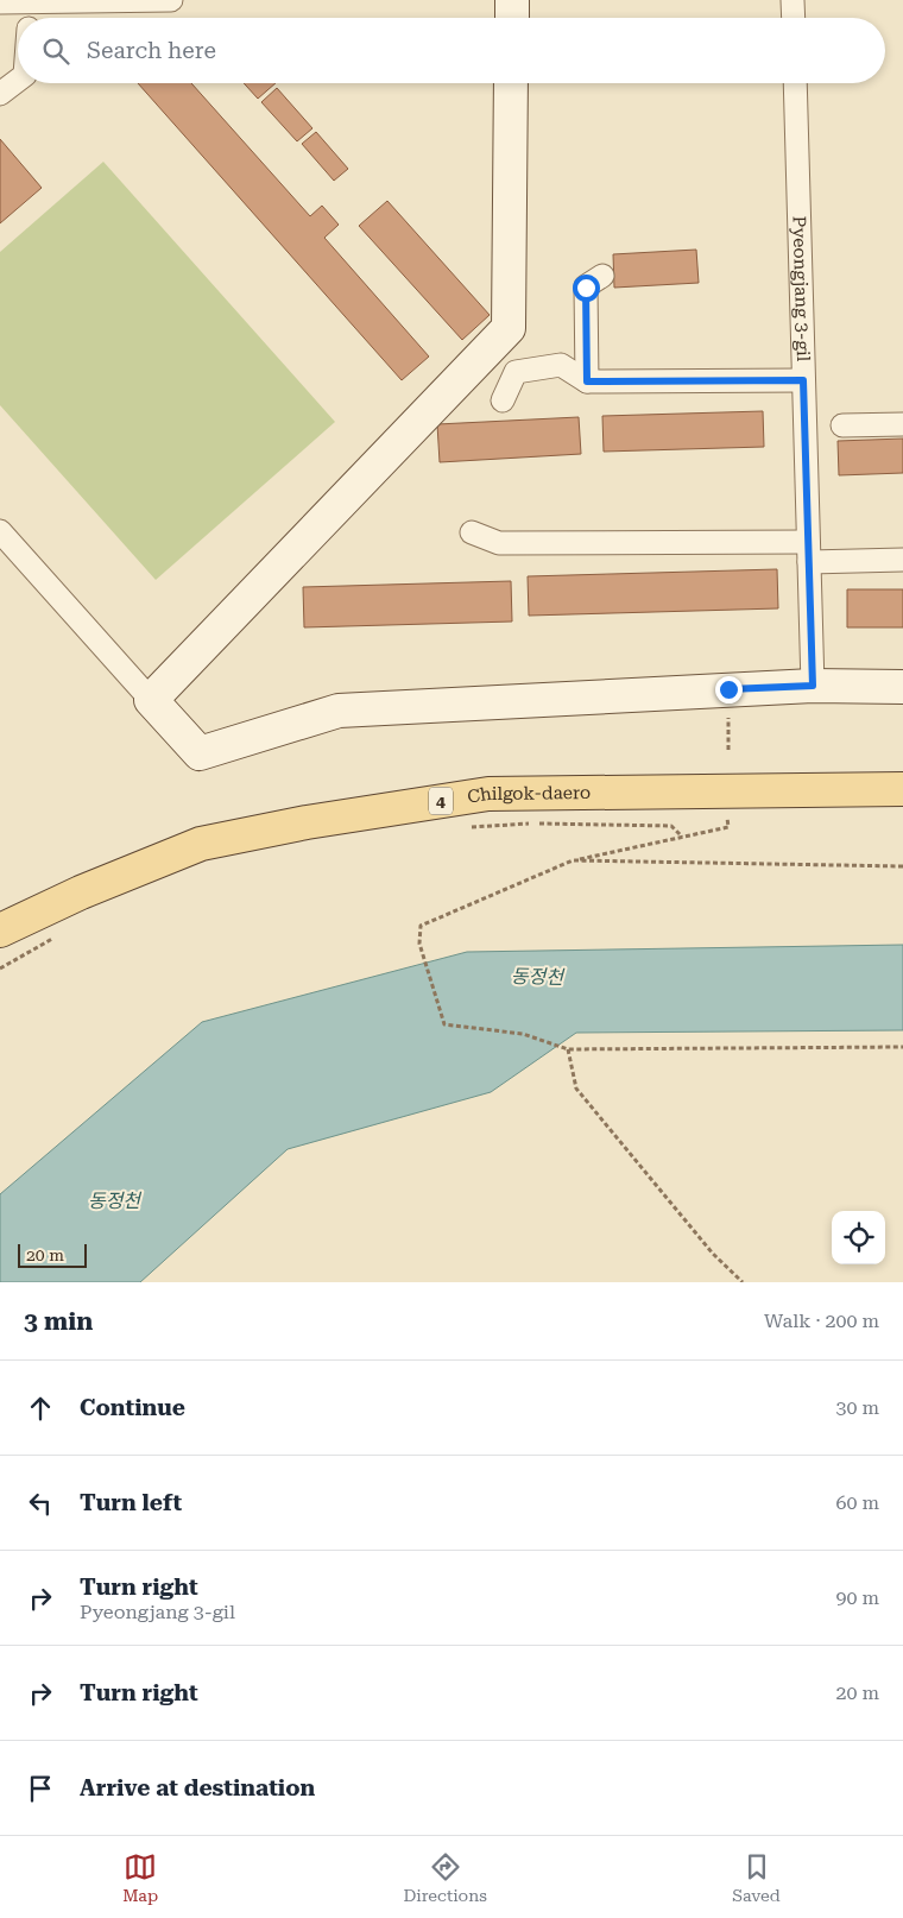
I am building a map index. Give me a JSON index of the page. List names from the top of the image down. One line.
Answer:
{"streets":{"main road":["Chilgok-daero","4"],"street":["Pyeongjang 3-gil"]},"water":["동정천"],"scale_bar":"20 m","page":{"search":"Search here","scale":"20 m","heading":["3 min","Walk · 200 m"],"list":[["Continue","30 m"],["Turn left","60 m"],["Turn right","Pyeongjang 3-gil","90 m"],["Turn right","20 m"],"Arrive at destination"],"nav":["Map","Directions","Saved"]}}
